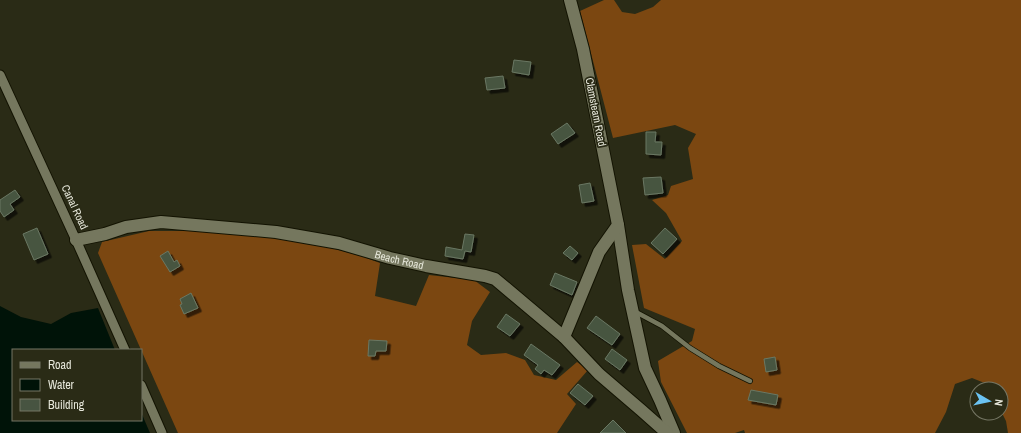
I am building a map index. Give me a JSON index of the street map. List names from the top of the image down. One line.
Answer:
{"streets":{"street":["Clamsteam Road","Canal Road","Beach Road"]},"crossings":[["Canal Road","Beach Road"]],"legend":["Road","Water","Building"],"north":"right"}
